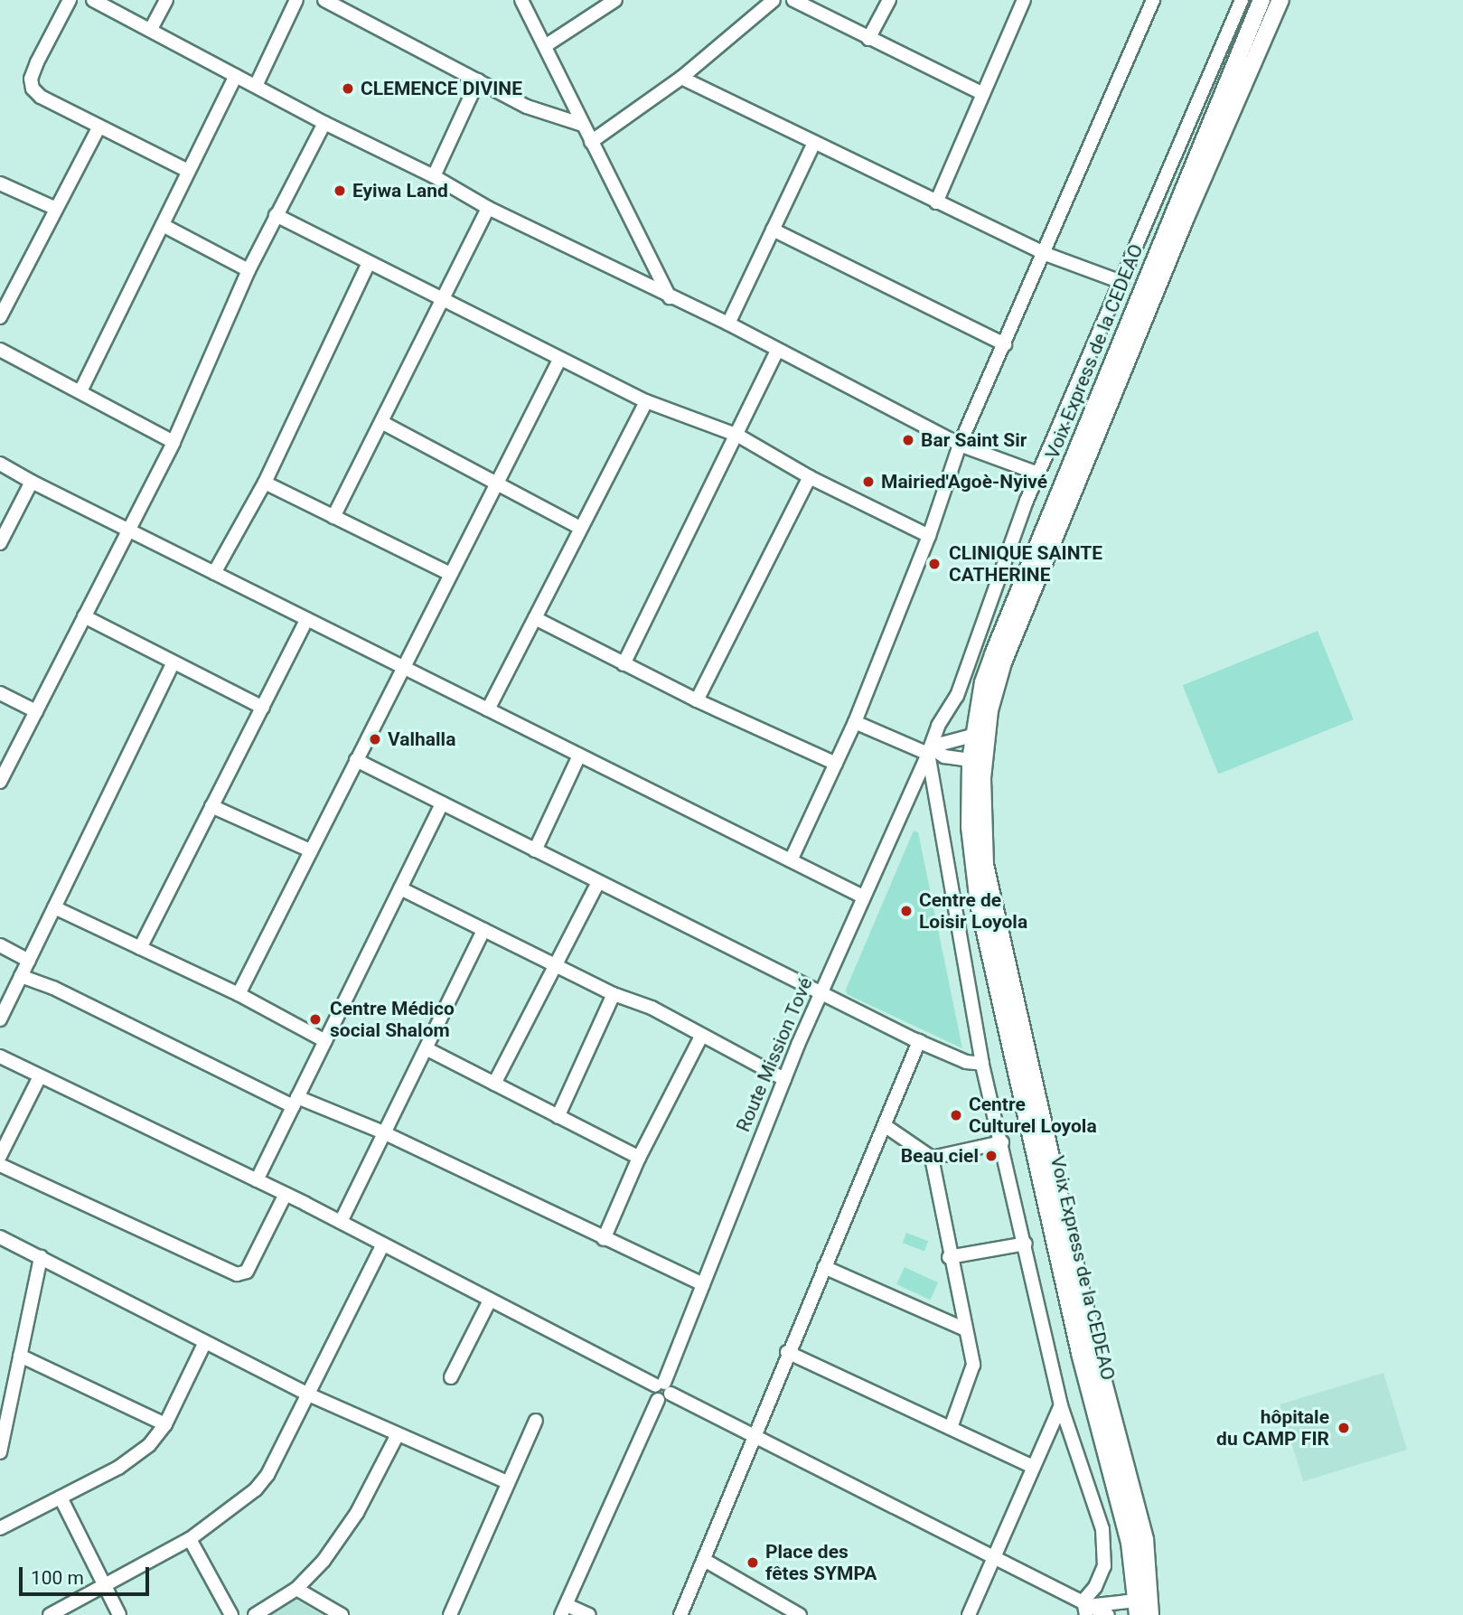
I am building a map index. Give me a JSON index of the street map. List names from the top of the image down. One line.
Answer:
{"streets":{"main road":["Voix Express de la CEDEAO"],"street":["Route Mission Tové"]},"places":["CLEMENCE DIVINE","Eyiwa Land","Bar Saint Sir","Mairied'Agoè-Nyivé","CLINIQUE SAINTE CATHERINE","Valhalla","Centre de Loisir Loyola","Centre Médico social Shalom","Centre Culturel Loyola","Beau ciel","hôpitale du CAMP FIR","Place des fêtes SYMPA"],"scale_bar":"100 m"}
